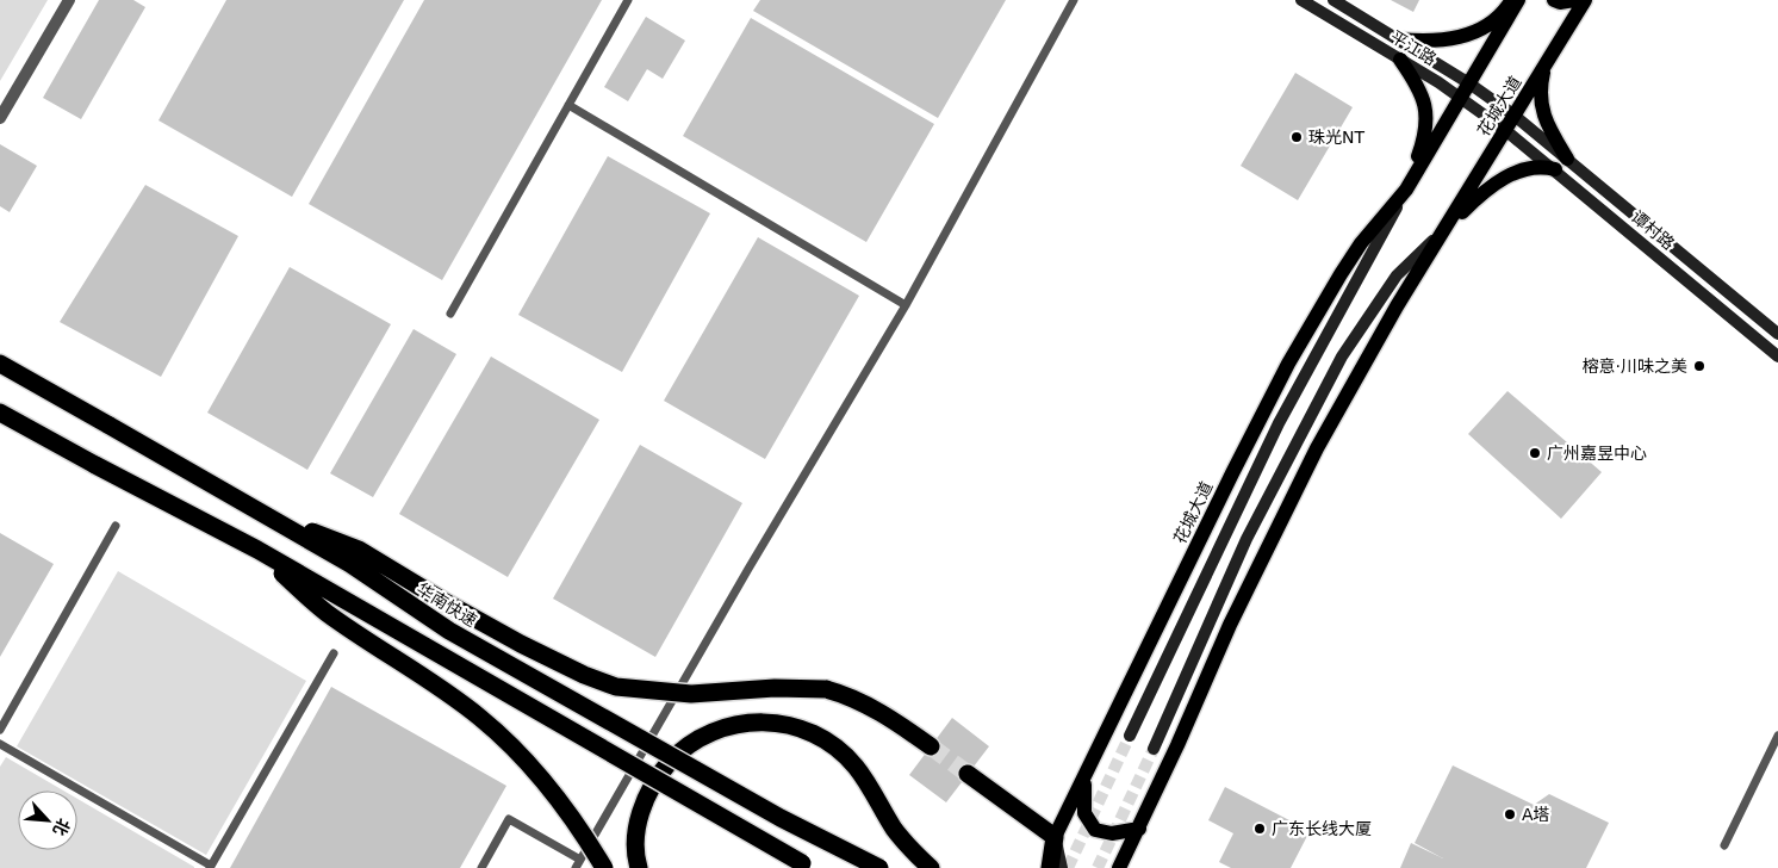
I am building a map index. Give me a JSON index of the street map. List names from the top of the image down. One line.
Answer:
{"streets":{"highway":["华南快速"],"main road":["花城大道"],"street":["平江路","谭村路"]},"crossings":[["平江路","花城大道"],["平江路","谭村路"],["花城大道","谭村路"]],"places":["珠光NT","榕意·川味之美","广州嘉昱中心","A塔","广东长线大厦"],"north":"bottom right"}
